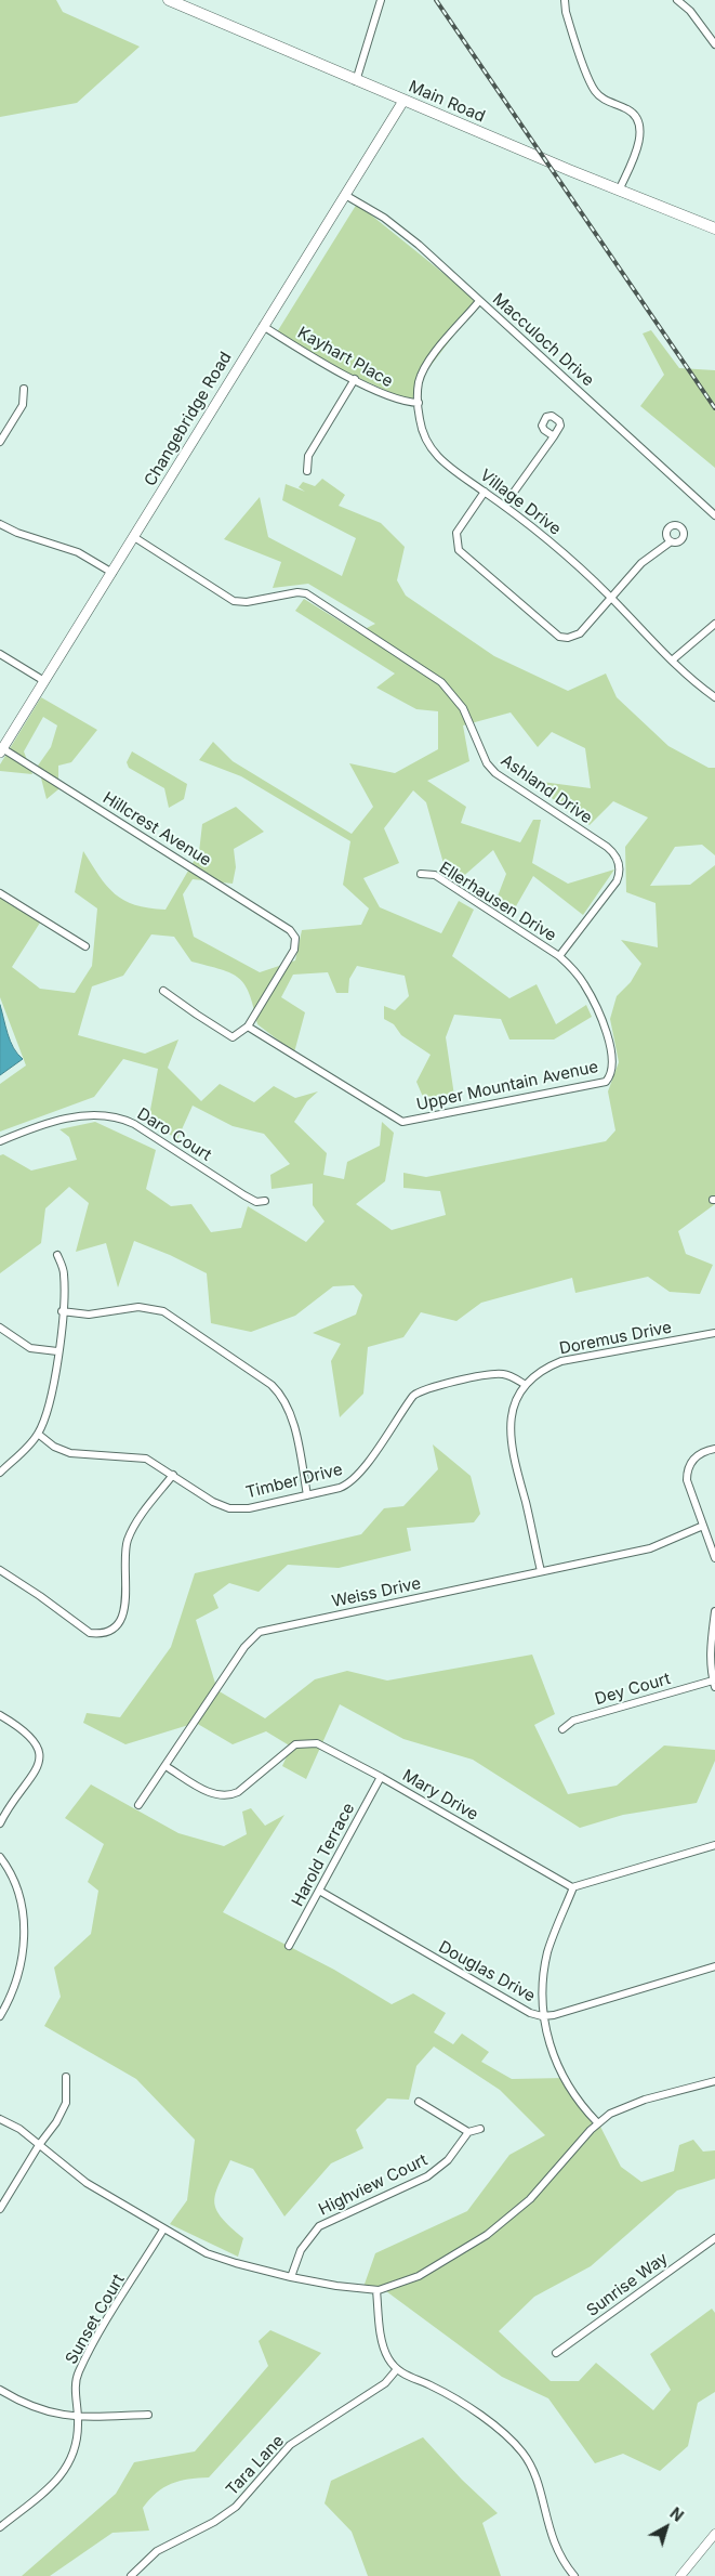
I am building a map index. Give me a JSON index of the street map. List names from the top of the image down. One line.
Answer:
{"streets":{"main road":["Main Road","Changebridge Road"],"street":["Macculoch Drive","Kayhart Place","Village Drive","Ashland Drive","Hillcrest Avenue","Ellerhausen Drive","Upper Mountain Avenue","Daro Court","Doremus Drive","Timber Drive","Weiss Drive","Dey Court","Mary Drive","Harold Terrace","Douglas Drive","Highview Court","Sunrise Way","Sunset Court","Tara Lane"]},"crossings":[["Main Road","Changebridge Road"],["Macculoch Drive","Changebridge Road"],["Macculoch Drive","Village Drive"],["Kayhart Place","Changebridge Road"],["Kayhart Place","Village Drive"],["Changebridge Road","Ashland Drive"],["Changebridge Road","Hillcrest Avenue"],["Ashland Drive","Ellerhausen Drive"],["Ashland Drive","Upper Mountain Avenue"],["Hillcrest Avenue","Upper Mountain Avenue"],["Ellerhausen Drive","Upper Mountain Avenue"],["Doremus Drive","Timber Drive"],["Doremus Drive","Weiss Drive"],["Weiss Drive","Mary Drive"],["Mary Drive","Harold Terrace"],["Harold Terrace","Douglas Drive"]],"north":"top right"}
